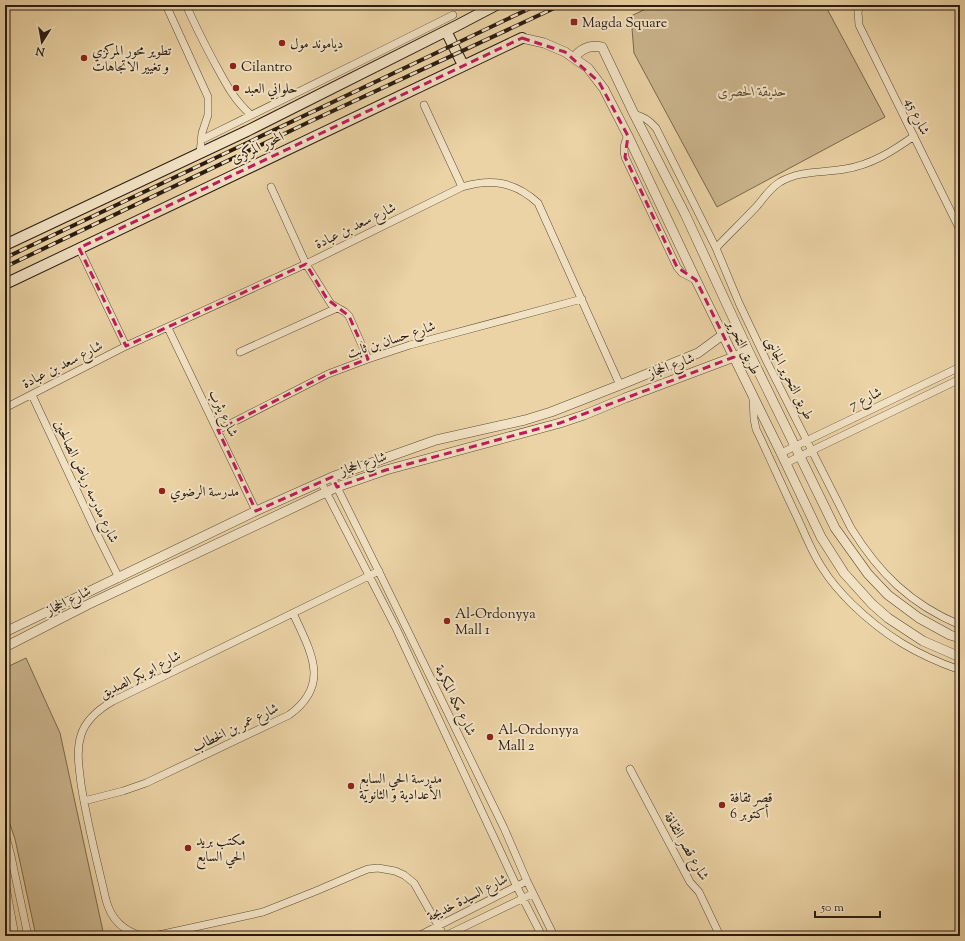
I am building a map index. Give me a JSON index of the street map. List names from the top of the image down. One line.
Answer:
{"streets":{"main road":["المحور المركزى"],"street":["شارع 45","شارع سعد بن عبادة","شارع حسان بن ثابت","طريق التحرير","شارع الحجاز","طريق التحرير الجانبى","شارع 7","شارع يثرب","شارع مدرسه رياض الصالحين","شارع ابو بكر الصديق","شارع مكه المكرمة","شارع عمر بن الخطاب","شارع قصر الثقافة","شارع السيدة خديجة"]},"crossings":[["المحور المركزى","طريق التحرير"],["شارع سعد بن عبادة","شارع حسان بن ثابت"],["شارع سعد بن عبادة","شارع الحجاز"],["شارع سعد بن عبادة","شارع يثرب"],["شارع سعد بن عبادة","شارع مدرسه رياض الصالحين"],["شارع حسان بن ثابت","شارع يثرب"],["طريق التحرير","شارع الحجاز"],["طريق التحرير","طريق التحرير الجانبى"],["طريق التحرير","شارع 7"],["شارع الحجاز","شارع يثرب"],["شارع الحجاز","شارع مدرسه رياض الصالحين"],["شارع الحجاز","شارع مكه المكرمة"],["طريق التحرير الجانبى","شارع 7"],["شارع ابو بكر الصديق","شارع مكه المكرمة"],["شارع ابو بكر الصديق","شارع عمر بن الخطاب"],["شارع مكه المكرمة","شارع السيدة خديجة"]],"parks":["حديقة الحصرى"],"places":{"transit":["Magda Square"],"other":["دياموند مول","تطوير محور المركزي و تغيير الاتجاهات","Cilantro","حلواني العبد","مدرسة الرضوي","Al-Ordonyya Mall 1","Al-Ordonyya Mall 2","مدرسة الحي السابع الأعدادية و الثانوية","قصر ثقافة 6 أكتوبر","مكتب بريد الحي السابع"]},"scale_bar":"50 m","north":"bottom"}
